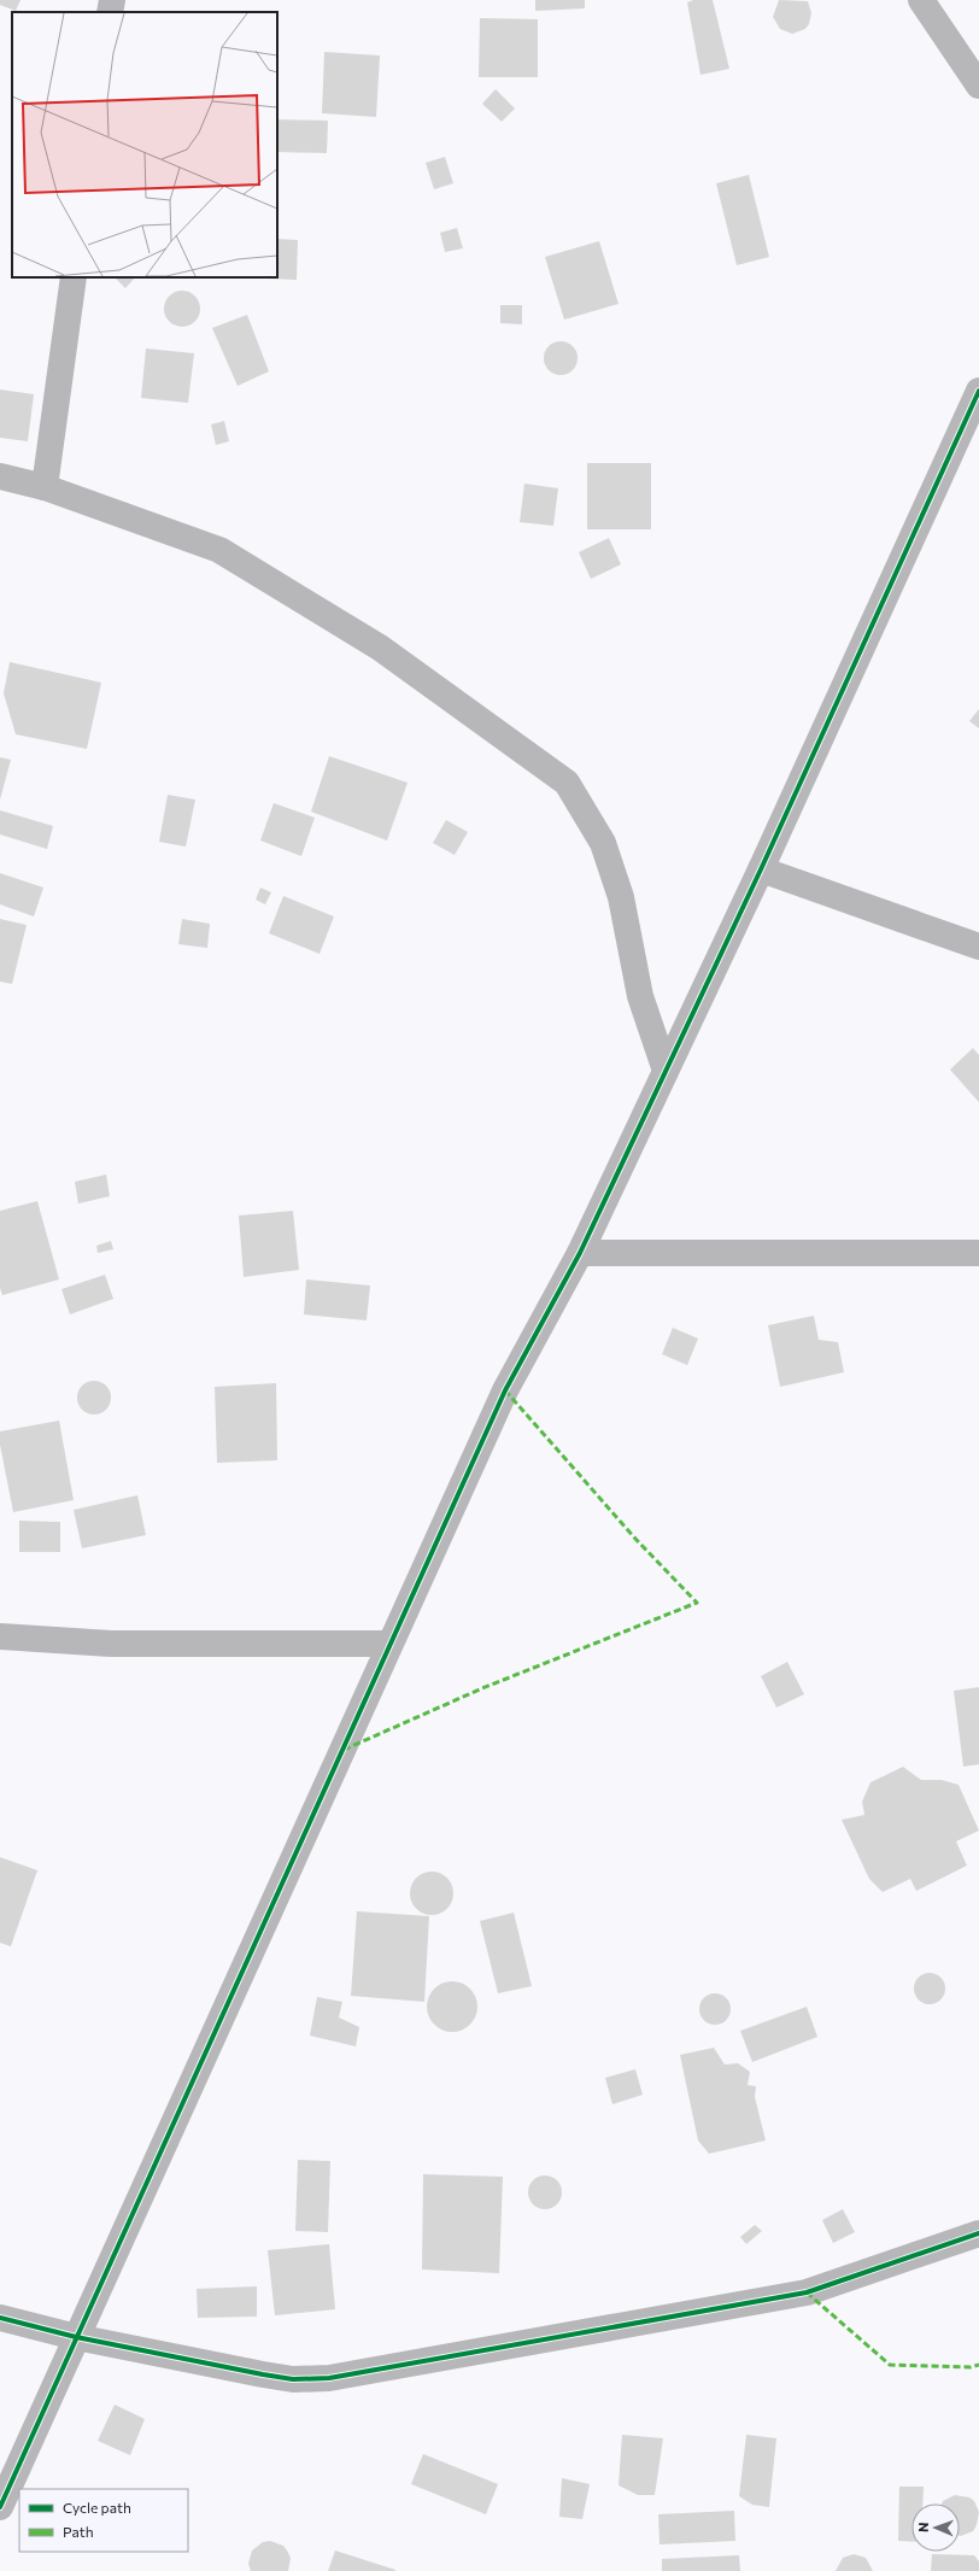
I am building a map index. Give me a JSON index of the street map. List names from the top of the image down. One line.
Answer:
{"legend":["Cycle path","Path"],"north":"left"}
